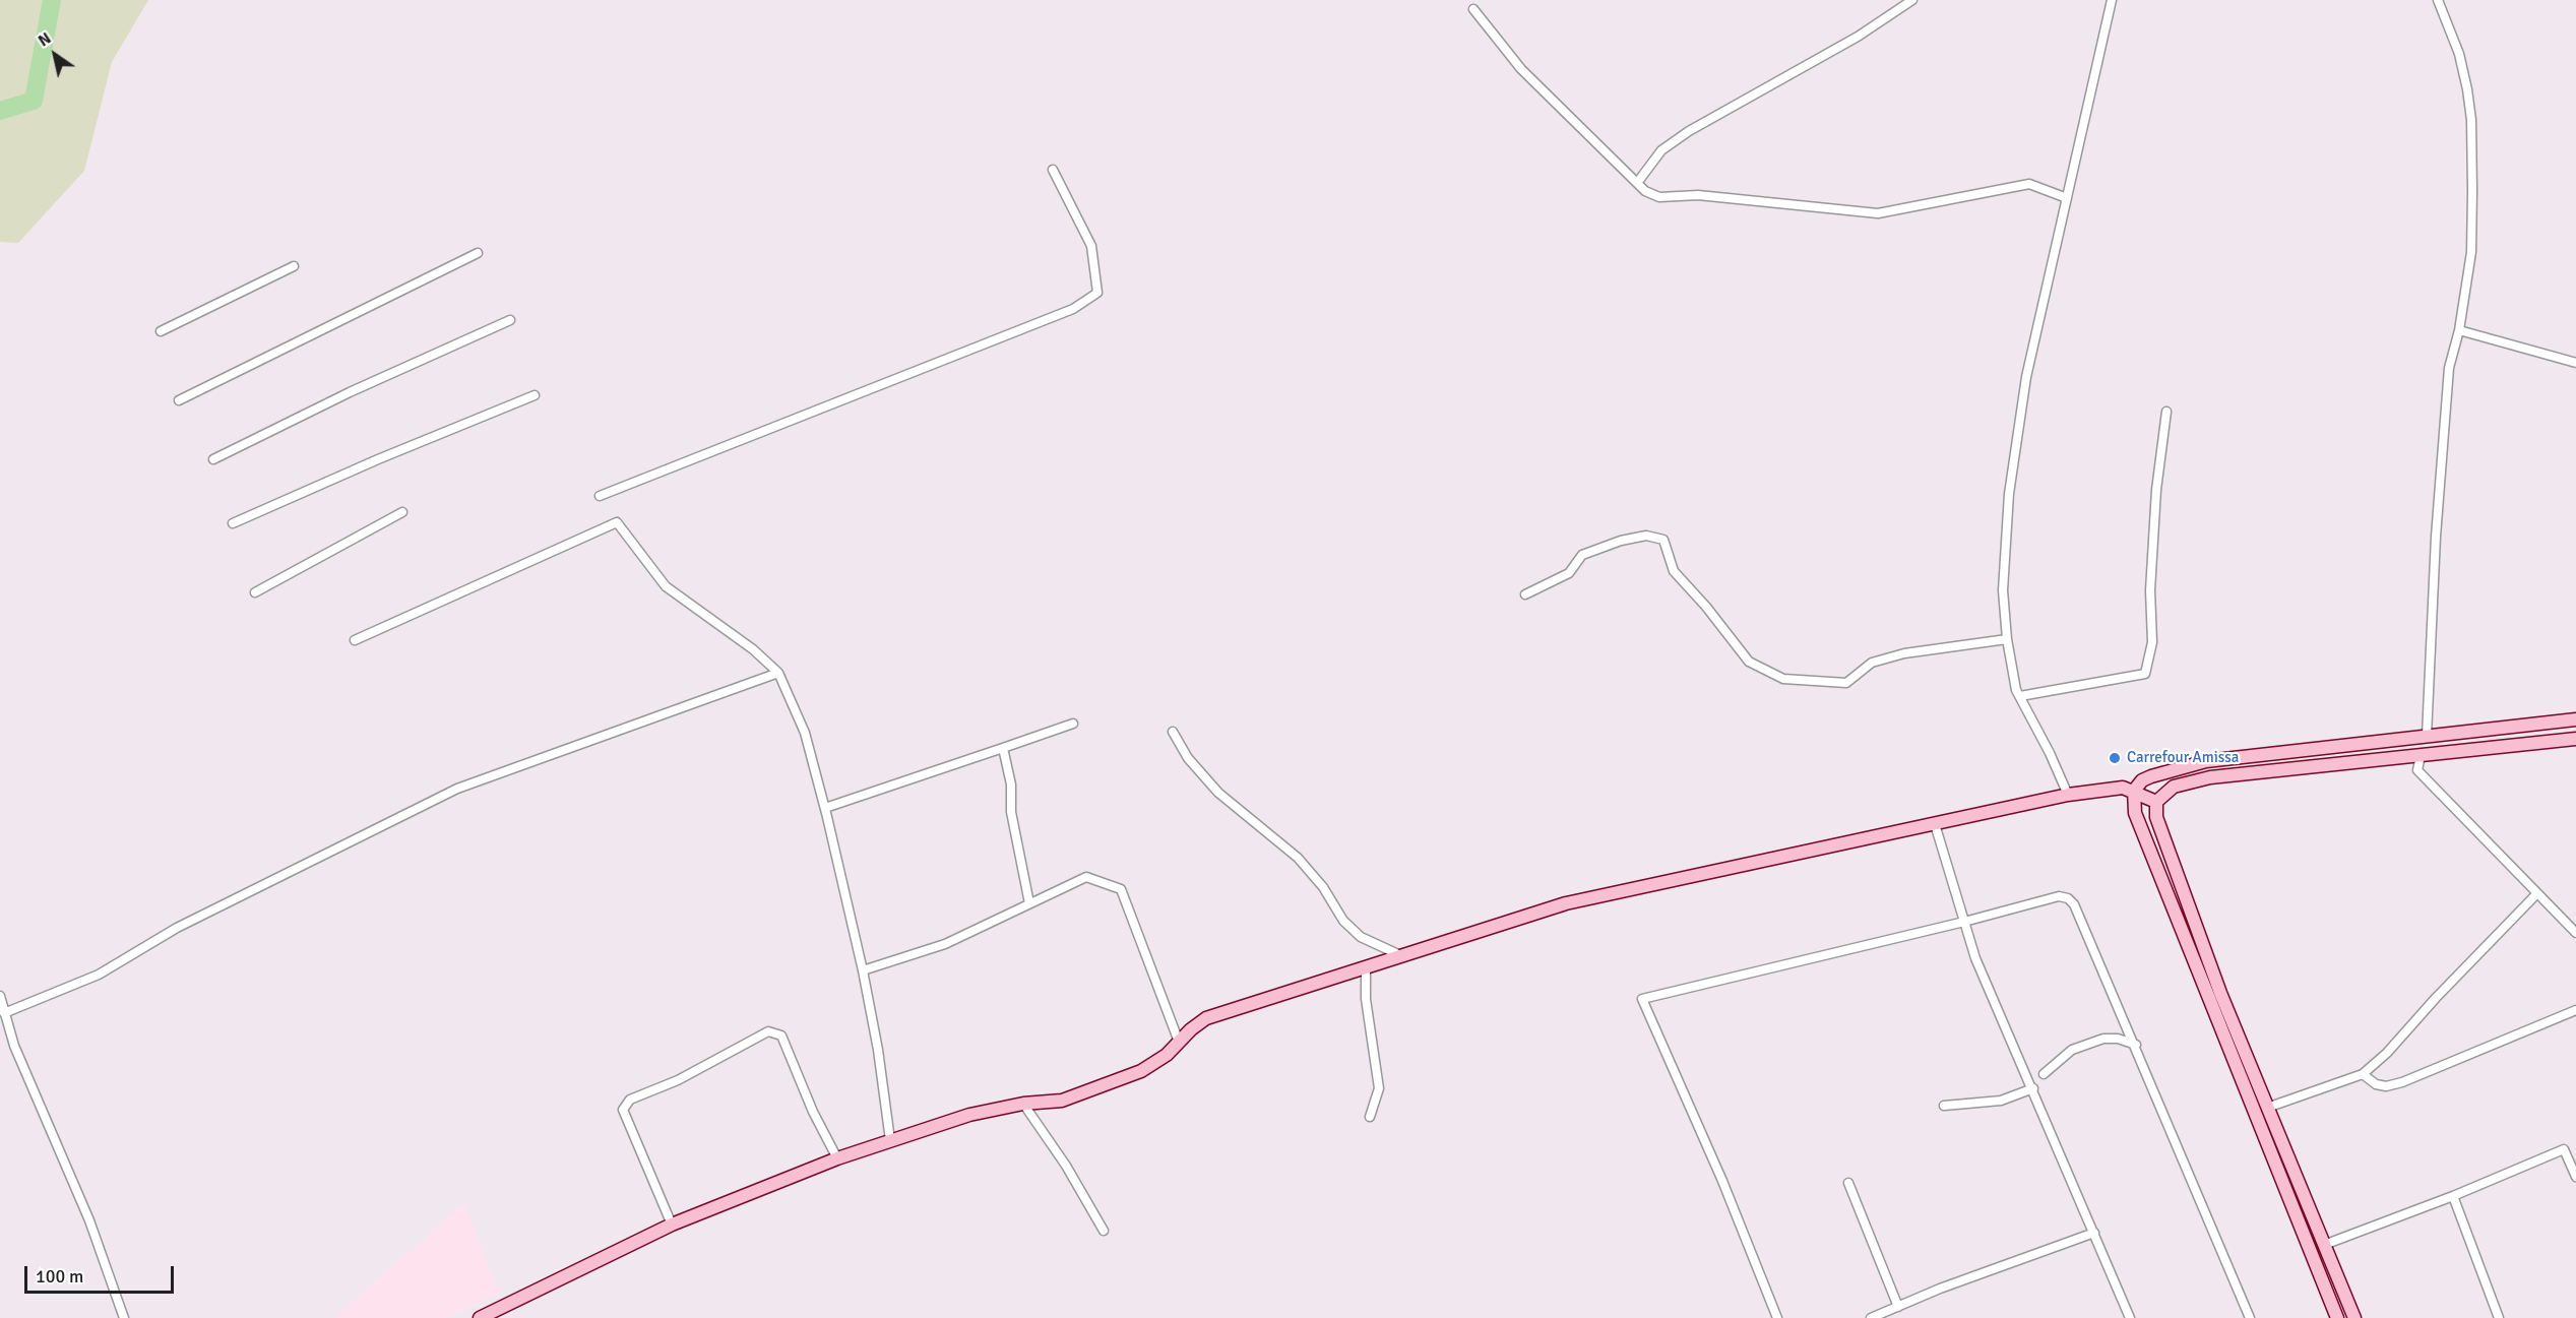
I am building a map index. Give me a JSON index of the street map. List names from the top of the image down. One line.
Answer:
{"places":["Carrefour Amissa"],"scale_bar":"100 m","north":"top left"}
